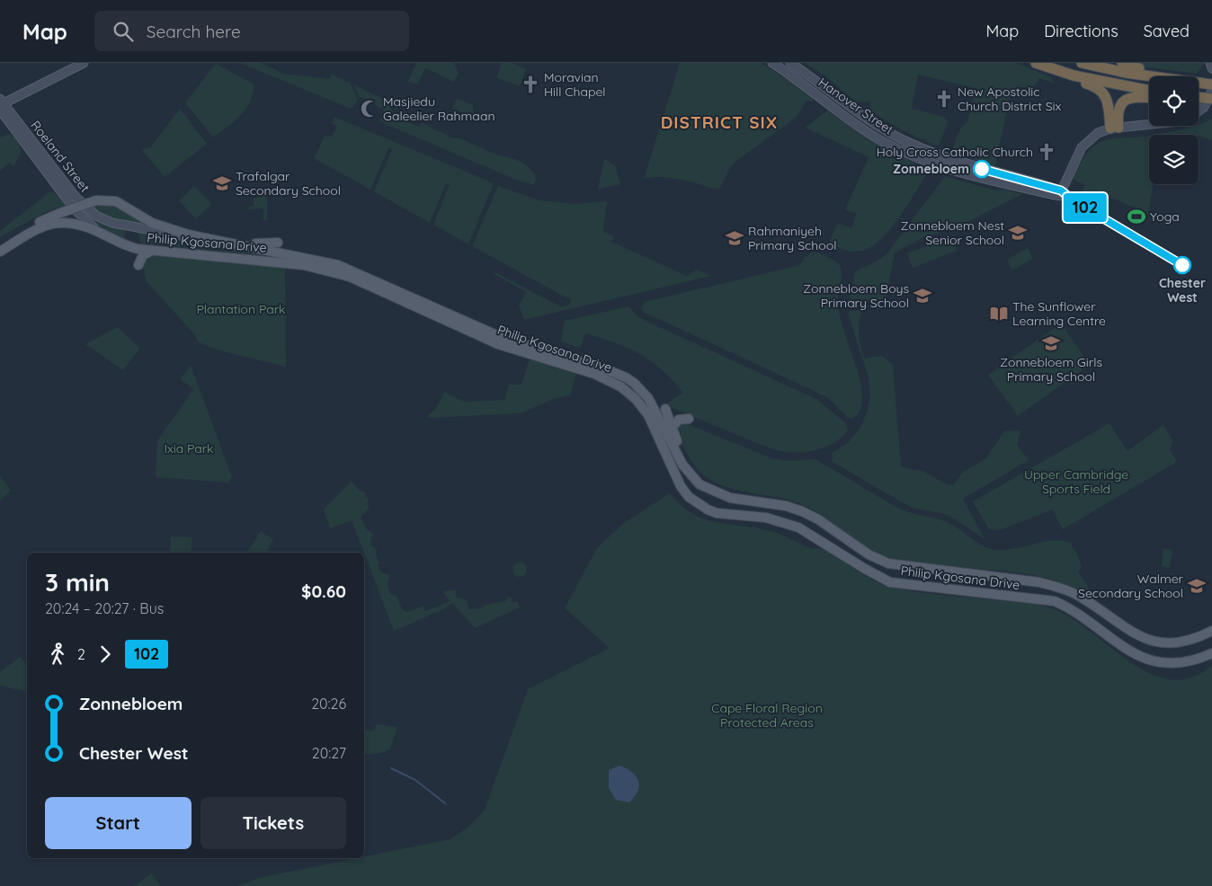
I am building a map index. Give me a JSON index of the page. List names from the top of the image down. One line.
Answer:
{"streets":{"main road":["Philip Kgosana Drive"],"street":["Hanover Street","Roeland Street"]},"crossings":[["Roeland Street","Philip Kgosana Drive"]],"districts":["DISTRICT SIX"],"parks":["Plantation Park","Ixia Park","Upper Cambridge Sports Field","Cape Floral Region Protected Areas"],"places":{"church":["Moravian Hill Chapel","New Apostolic Church District Six","Holy Cross Catholic Church"],"mosque":["Masjiedu Galeelier Rahmaan"],"other":["Zonnebloem","Chester West"],"school or university":["Trafalgar Secondary School","Zonnebloem Nest Senior School","Rahmaniyeh Primary School","Zonnebloem Boys Primary School","Zonnebloem Girls Primary School","Walmer Secondary School"],"sports":["Yoga"],"library":["The Sunflower Learning Centre"]},"lines":["bus line 102"],"page":{"header":"Map","search":"Search here","nav":["Map","Directions","Saved"],"on_map":"102","heading":["3 min","20:24 – 20:27 · Bus","$0.60"],"legs":["2","102"],"list":[{"name":"Zonnebloem","value":"20:26"},{"name":"Chester West","value":"20:27"}],"buttons":["Start","Tickets"]}}
